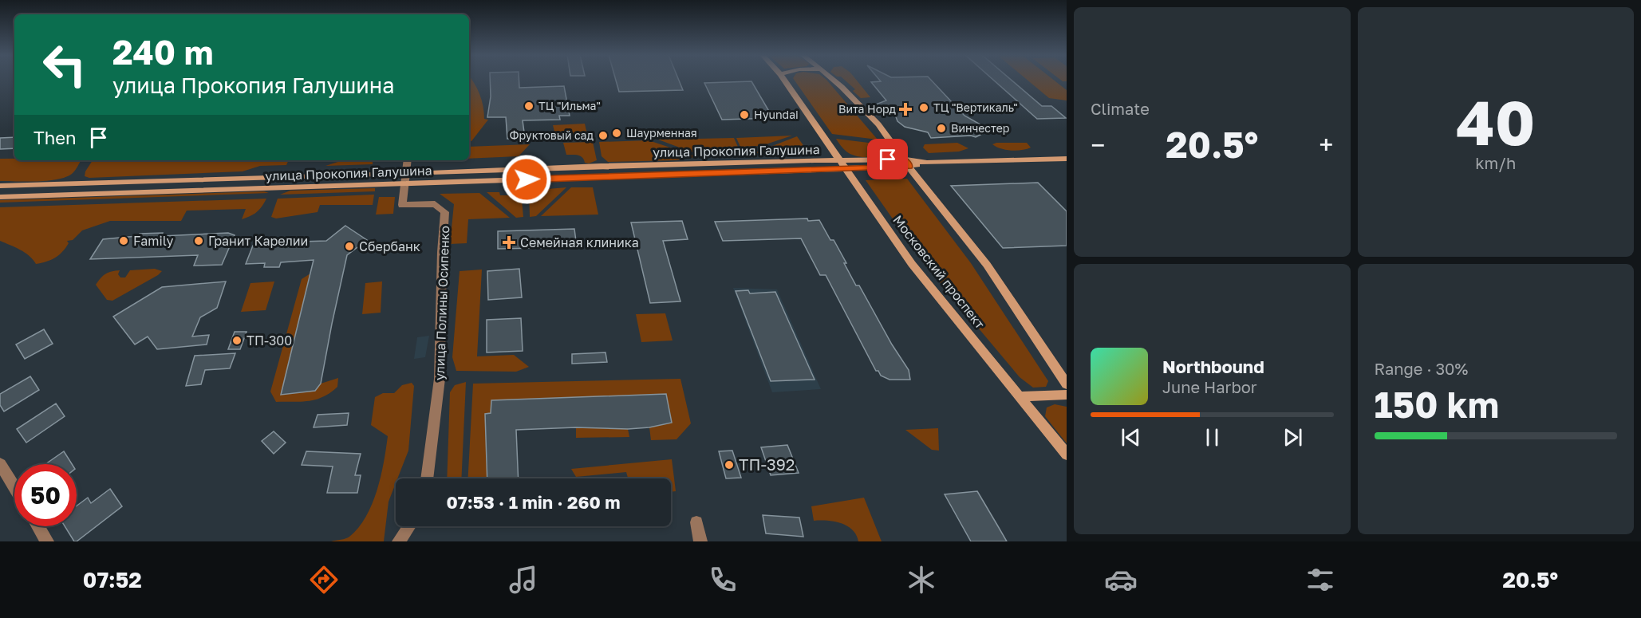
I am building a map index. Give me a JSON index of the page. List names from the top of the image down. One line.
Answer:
{"streets":{"main road":["улица Прокопия Галушина","Московский проспект"],"street":["улица Полины Осипенко"]},"crossings":[["улица Прокопия Галушина","Московский проспект"],["улица Прокопия Галушина","улица Полины Осипенко"]],"places":{"other":["ТЦ \"Ильма\"","ТЦ \"Вертикаль\"","Hyundai","Винчестер","Шаурменная","Фруктовый сад","Family","Гранит Карелии","Сбербанк","ТП-300","ТП-392"],"health":["Вита Норд","Семейная клиника"]},"page":{"tile":["Climate",["40","km/h"],["Range · 30%","150 km"]],"turn":["240 m","улица Прокопия Галушина"],"then":"Then","heat":["−","20.5°","+"],"song":["Northbound","June Harbor"],"limit":"50","trip":"07:53 · 1 min · 260 m","tabs":["07:52","20.5°"]}}
